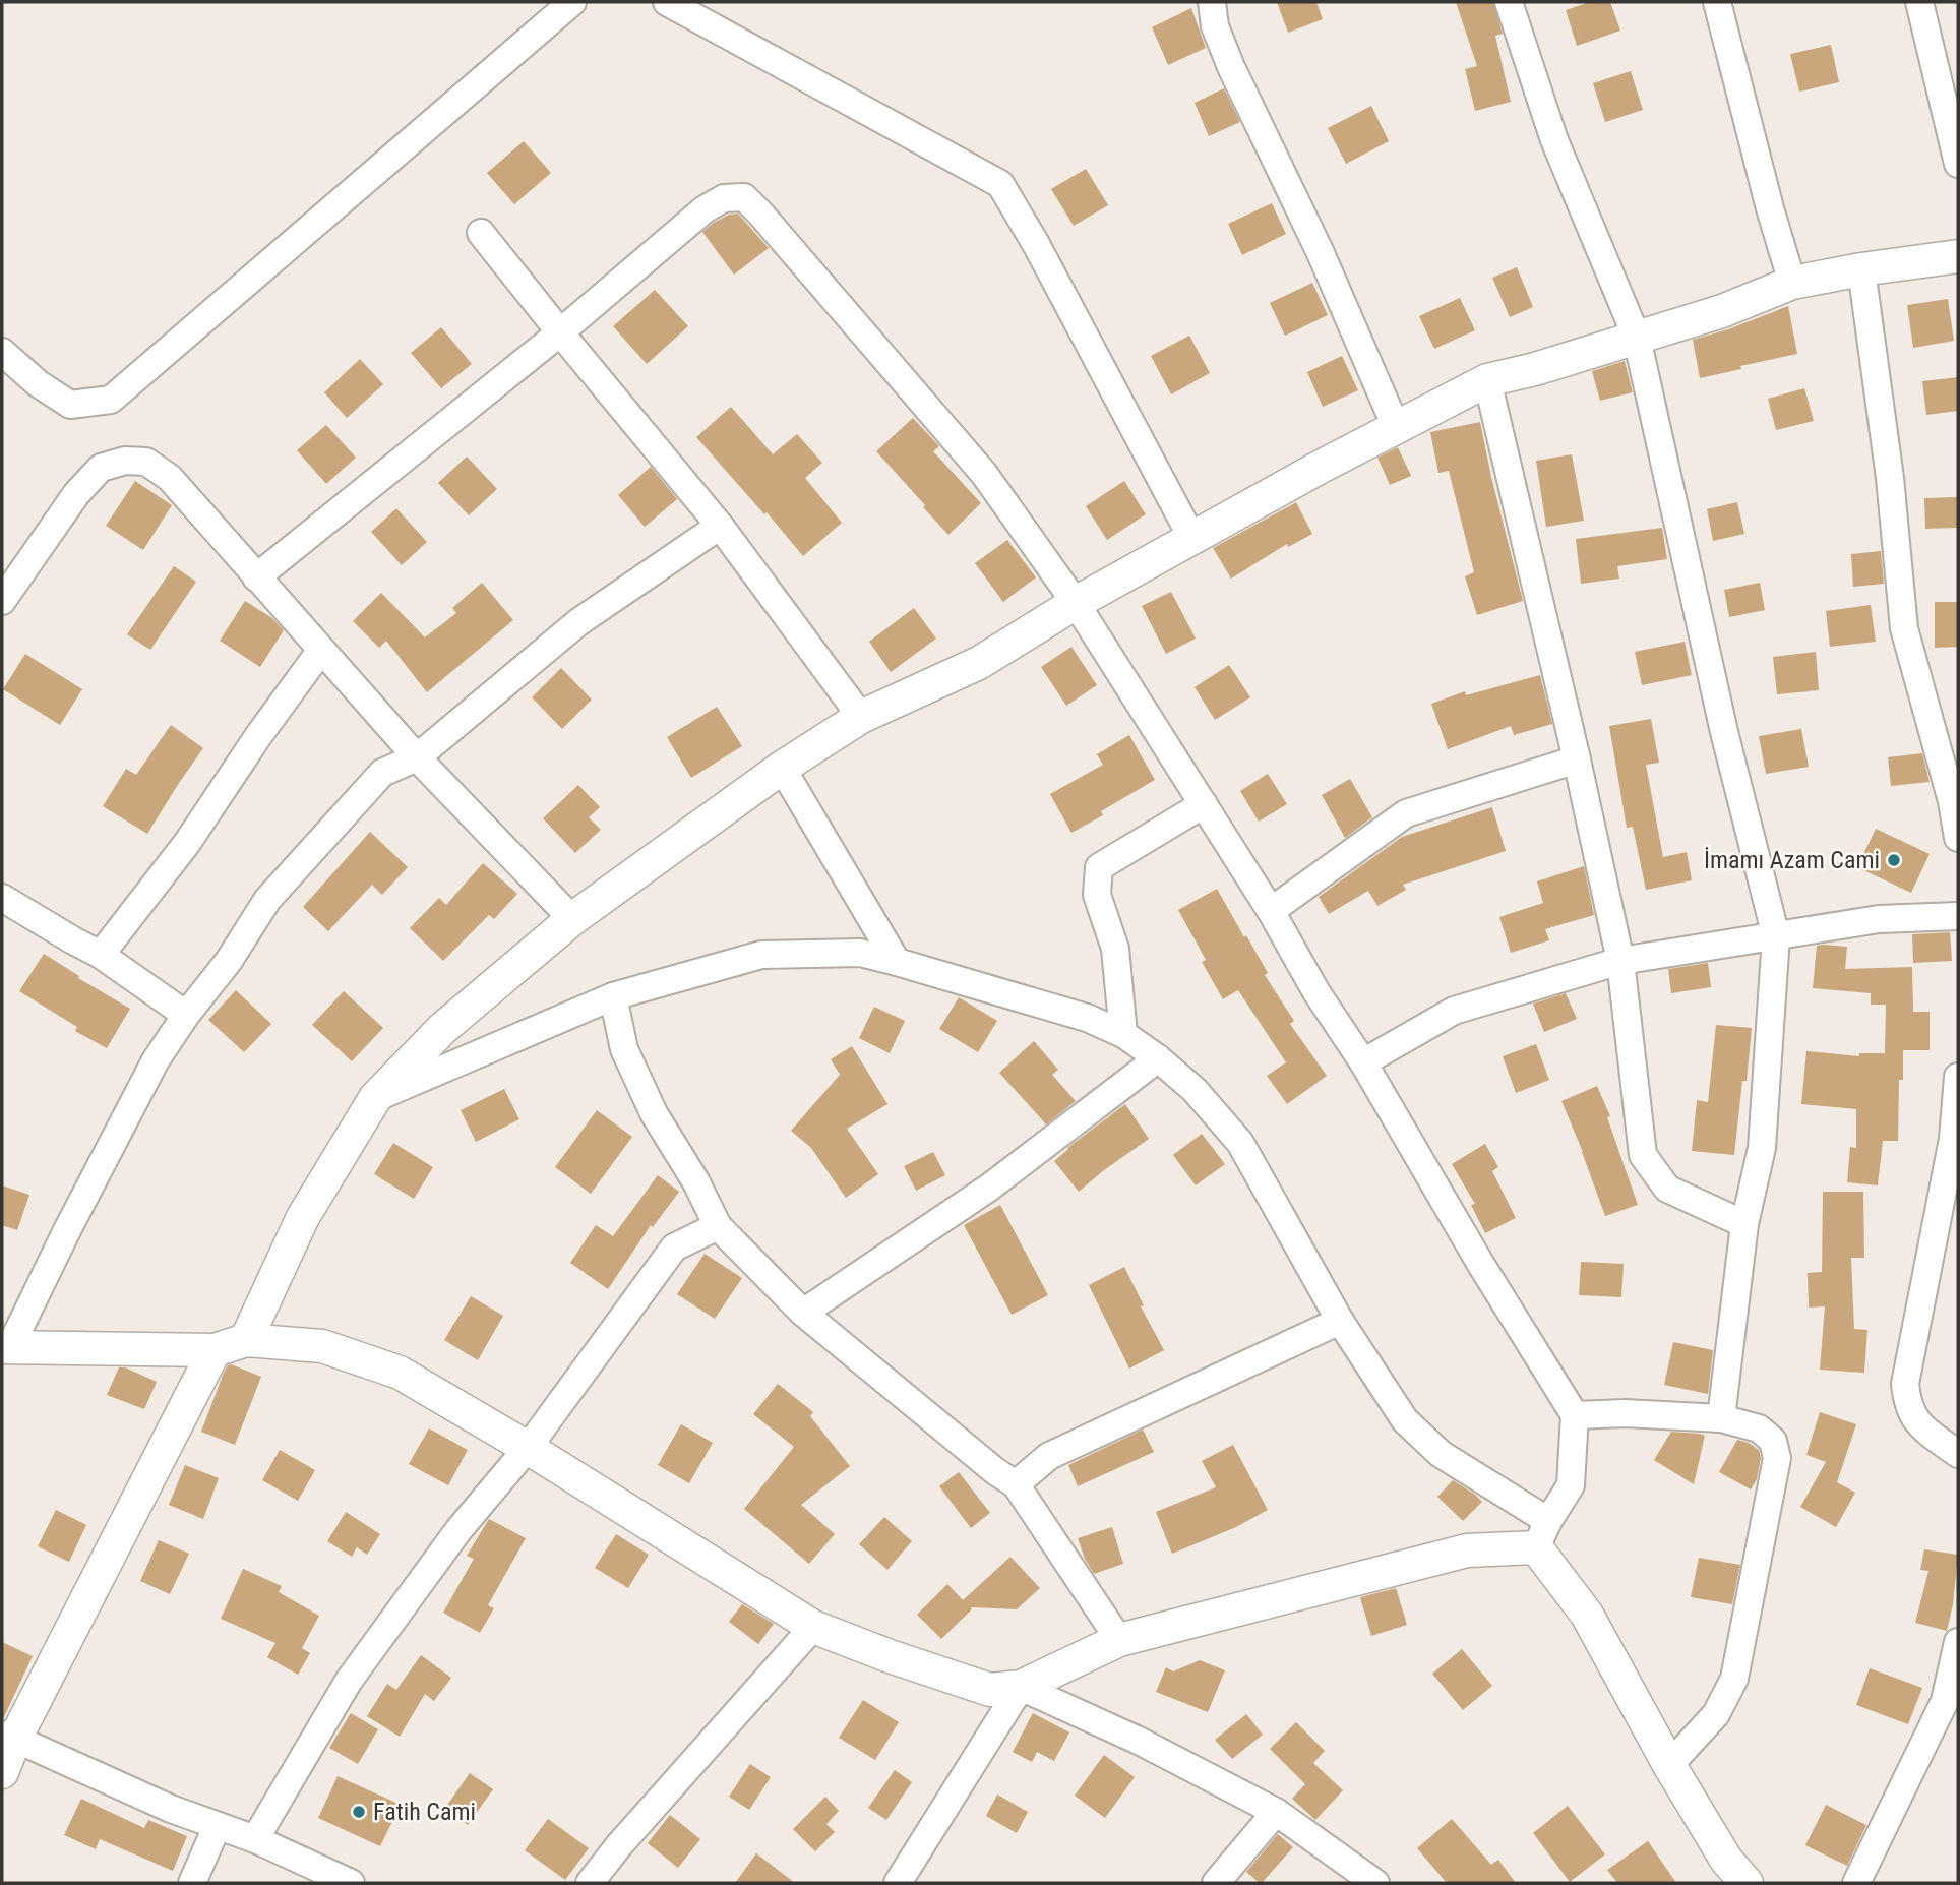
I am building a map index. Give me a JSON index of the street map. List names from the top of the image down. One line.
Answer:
{"places":["İmamı Azam Cami","Fatih Cami"]}
